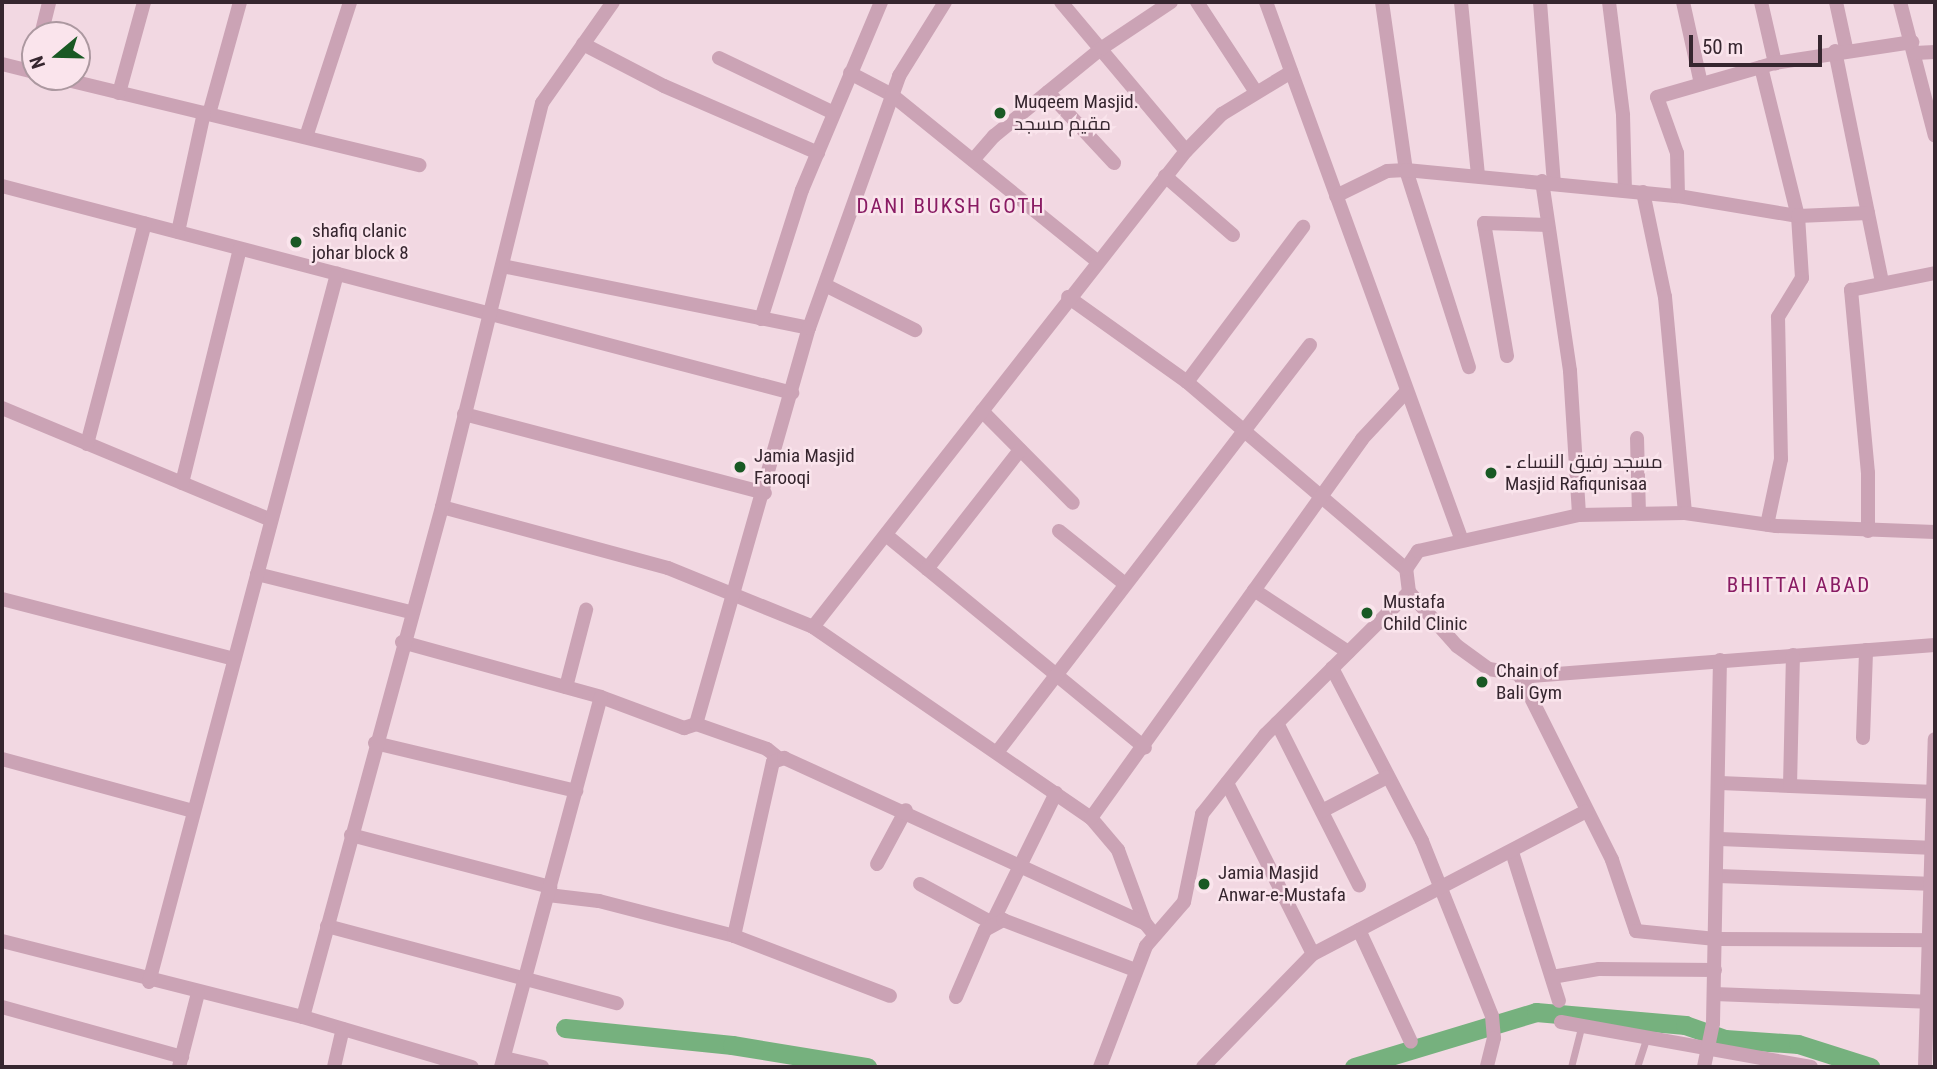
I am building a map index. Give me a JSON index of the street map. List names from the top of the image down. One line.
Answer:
{"districts":["DANI BUKSH GOTH","BHITTAI ABAD"],"places":["Muqeem Masjid. مقیم مسجد","shafiq clanic johar block 8","Jamia Masjid Farooqi","مسجد رفیق النساء ۔ Masjid Rafiqunisaa","Mustafa Child Clinic","Chain of Bali Gym","Jamia Masjid Anwar-e-Mustafa"],"scale_bar":"50 m","north":"left"}
